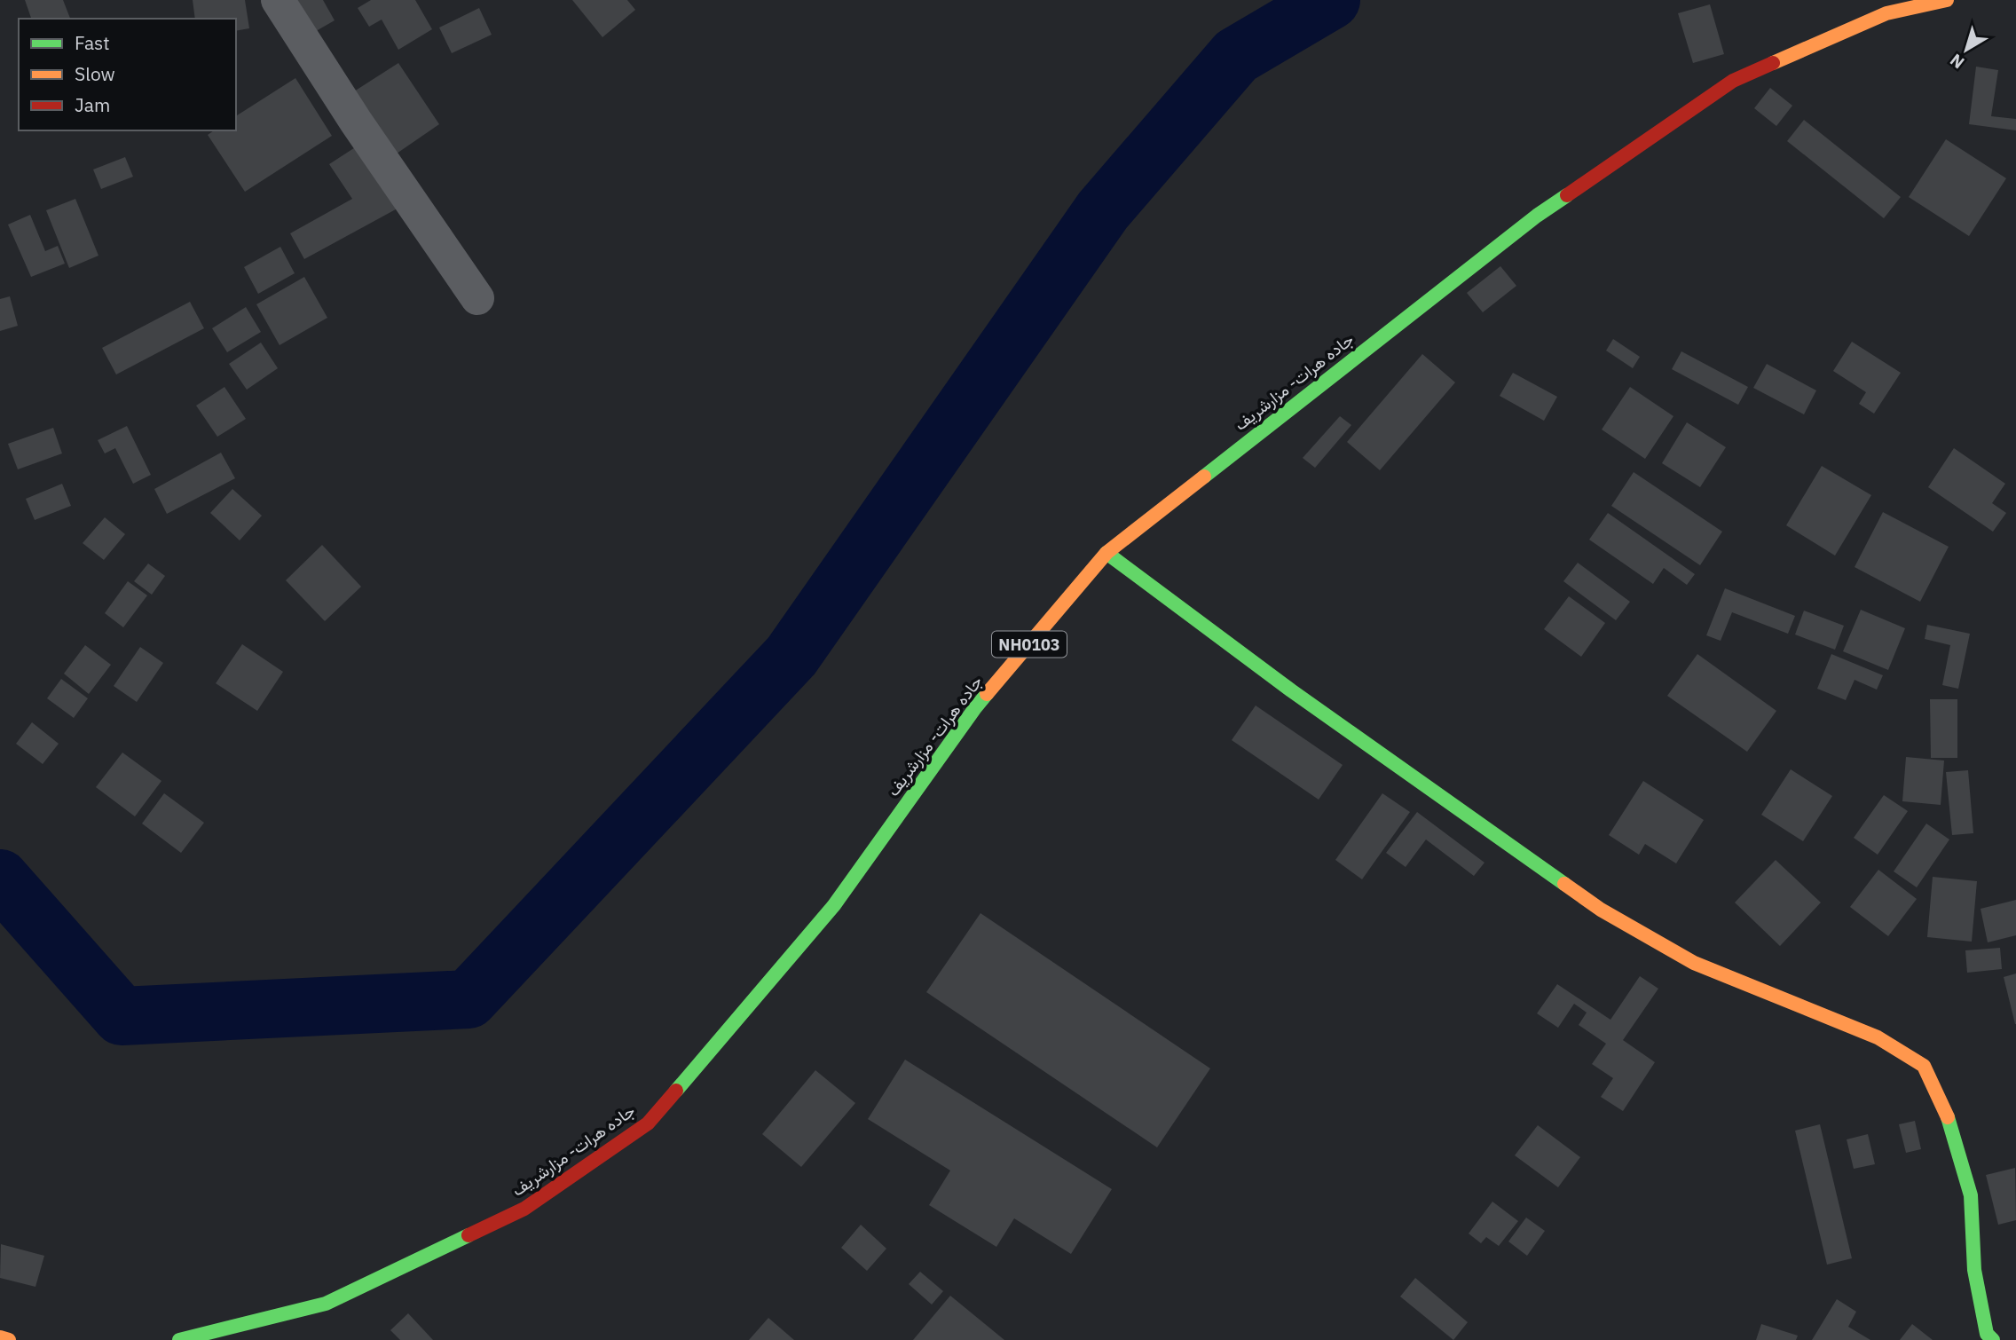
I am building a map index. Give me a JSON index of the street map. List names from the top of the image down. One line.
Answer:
{"streets":{"main road":["جاده هرات- مزارشریف","NH0103"]},"legend":["Fast","Slow","Jam"],"north":"bottom left"}
